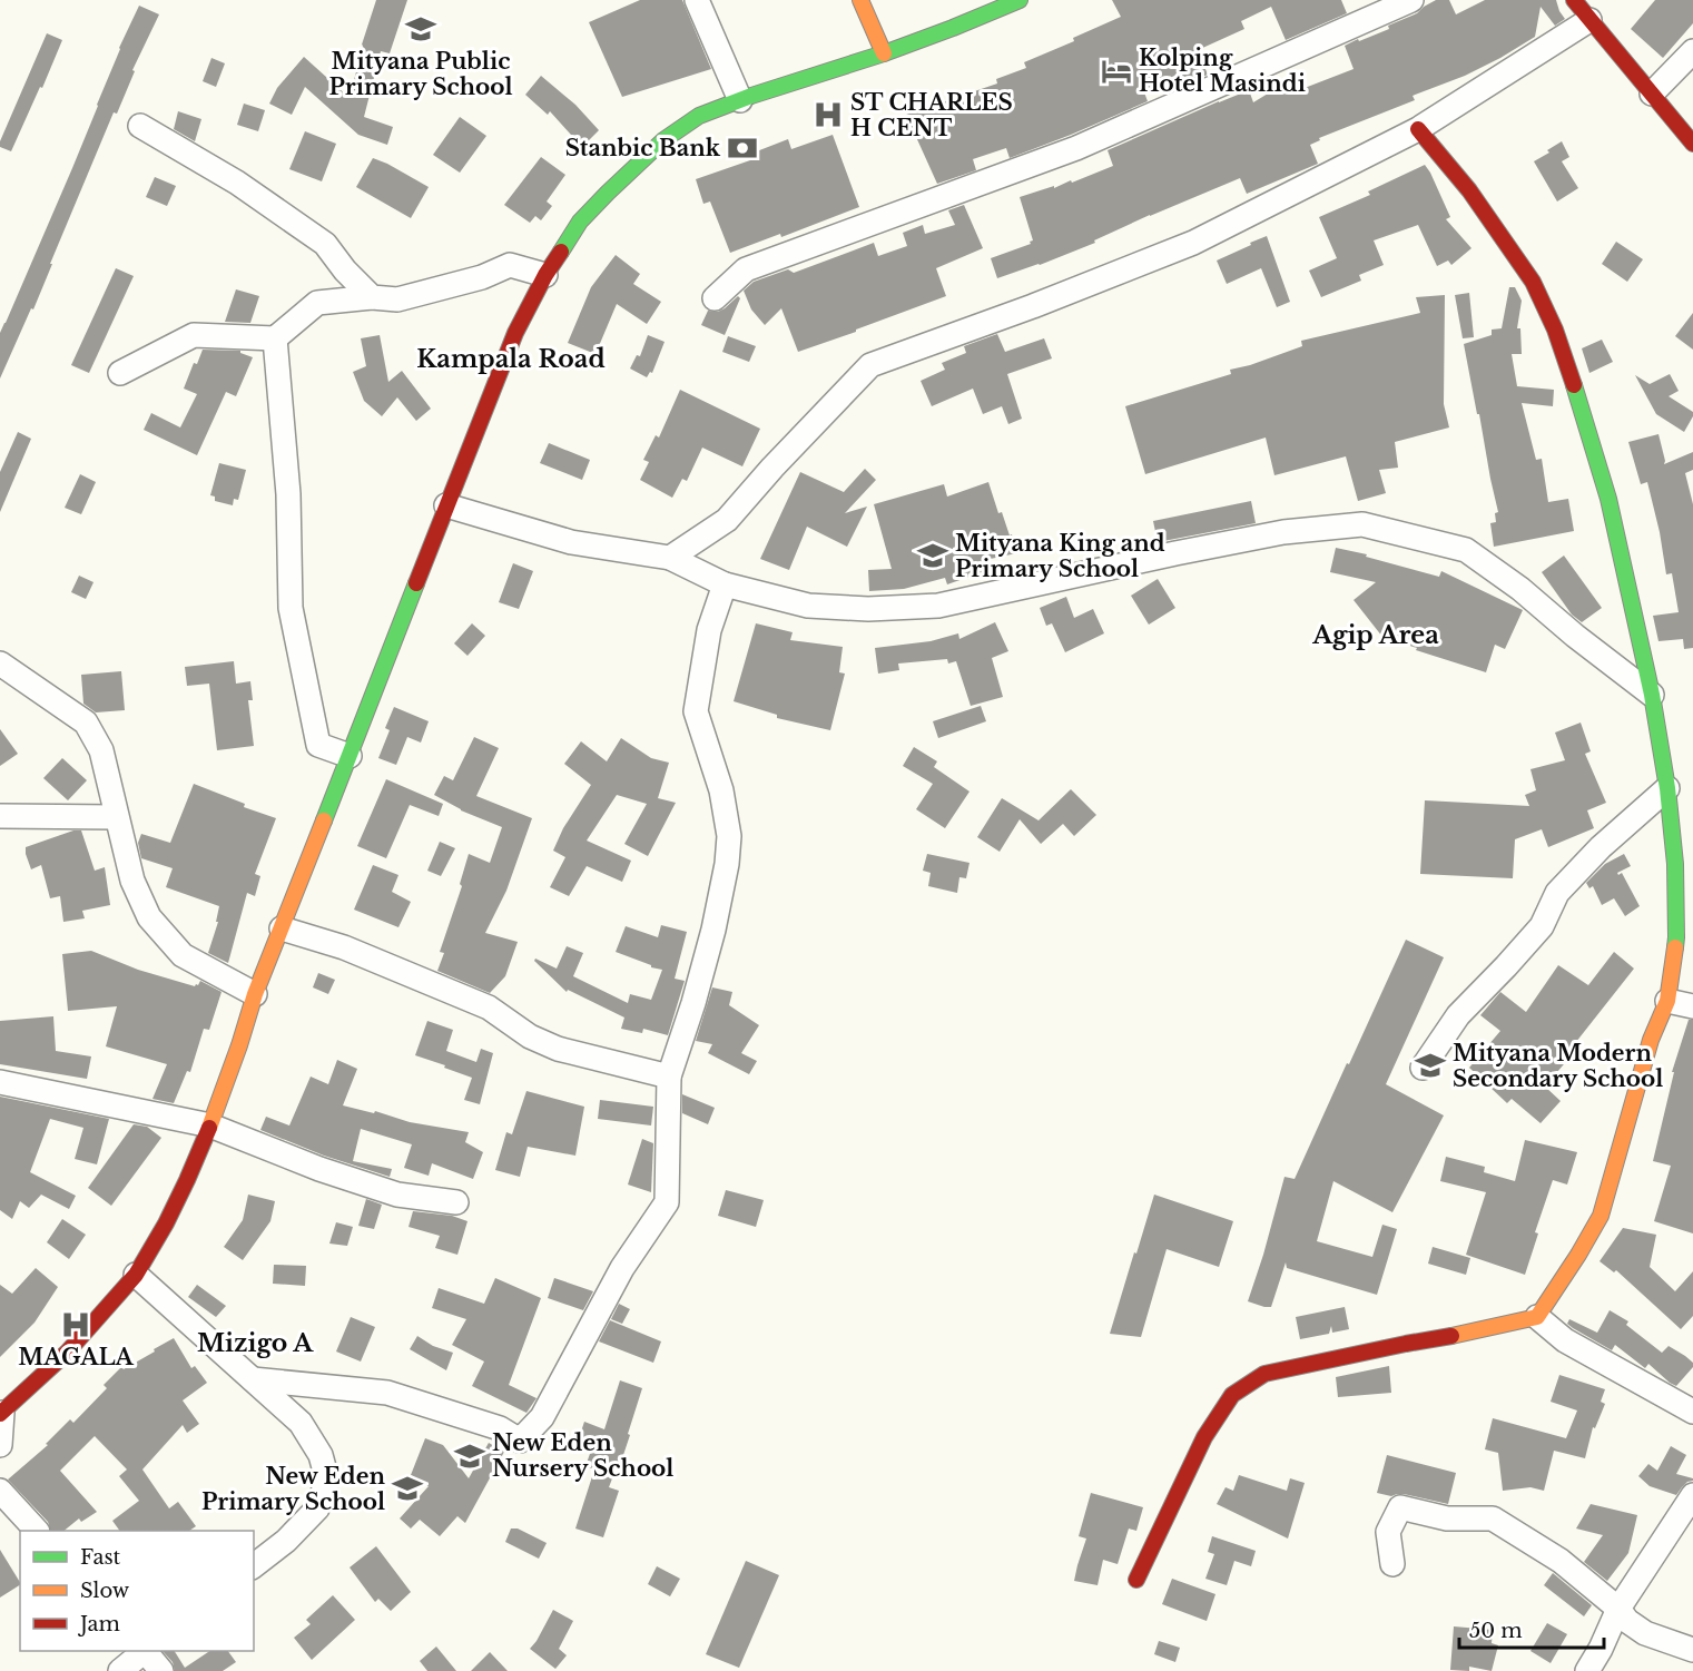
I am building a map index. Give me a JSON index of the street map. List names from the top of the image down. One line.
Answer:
{"districts":["Kampala Road","Agip Area","Mizigo A"],"places":{"school or university":["Mityana Public Primary School","Mityana King and Primary School","Mityana Modern Secondary School","New Eden Nursery School","New Eden Primary School"],"hotel":["Kolping Hotel Masindi"],"hospital":["ST CHARLES H CENT","MAGALA"],"bank":["Stanbic Bank"]},"legend":["Fast","Slow","Jam"],"scale_bar":"50 m"}
